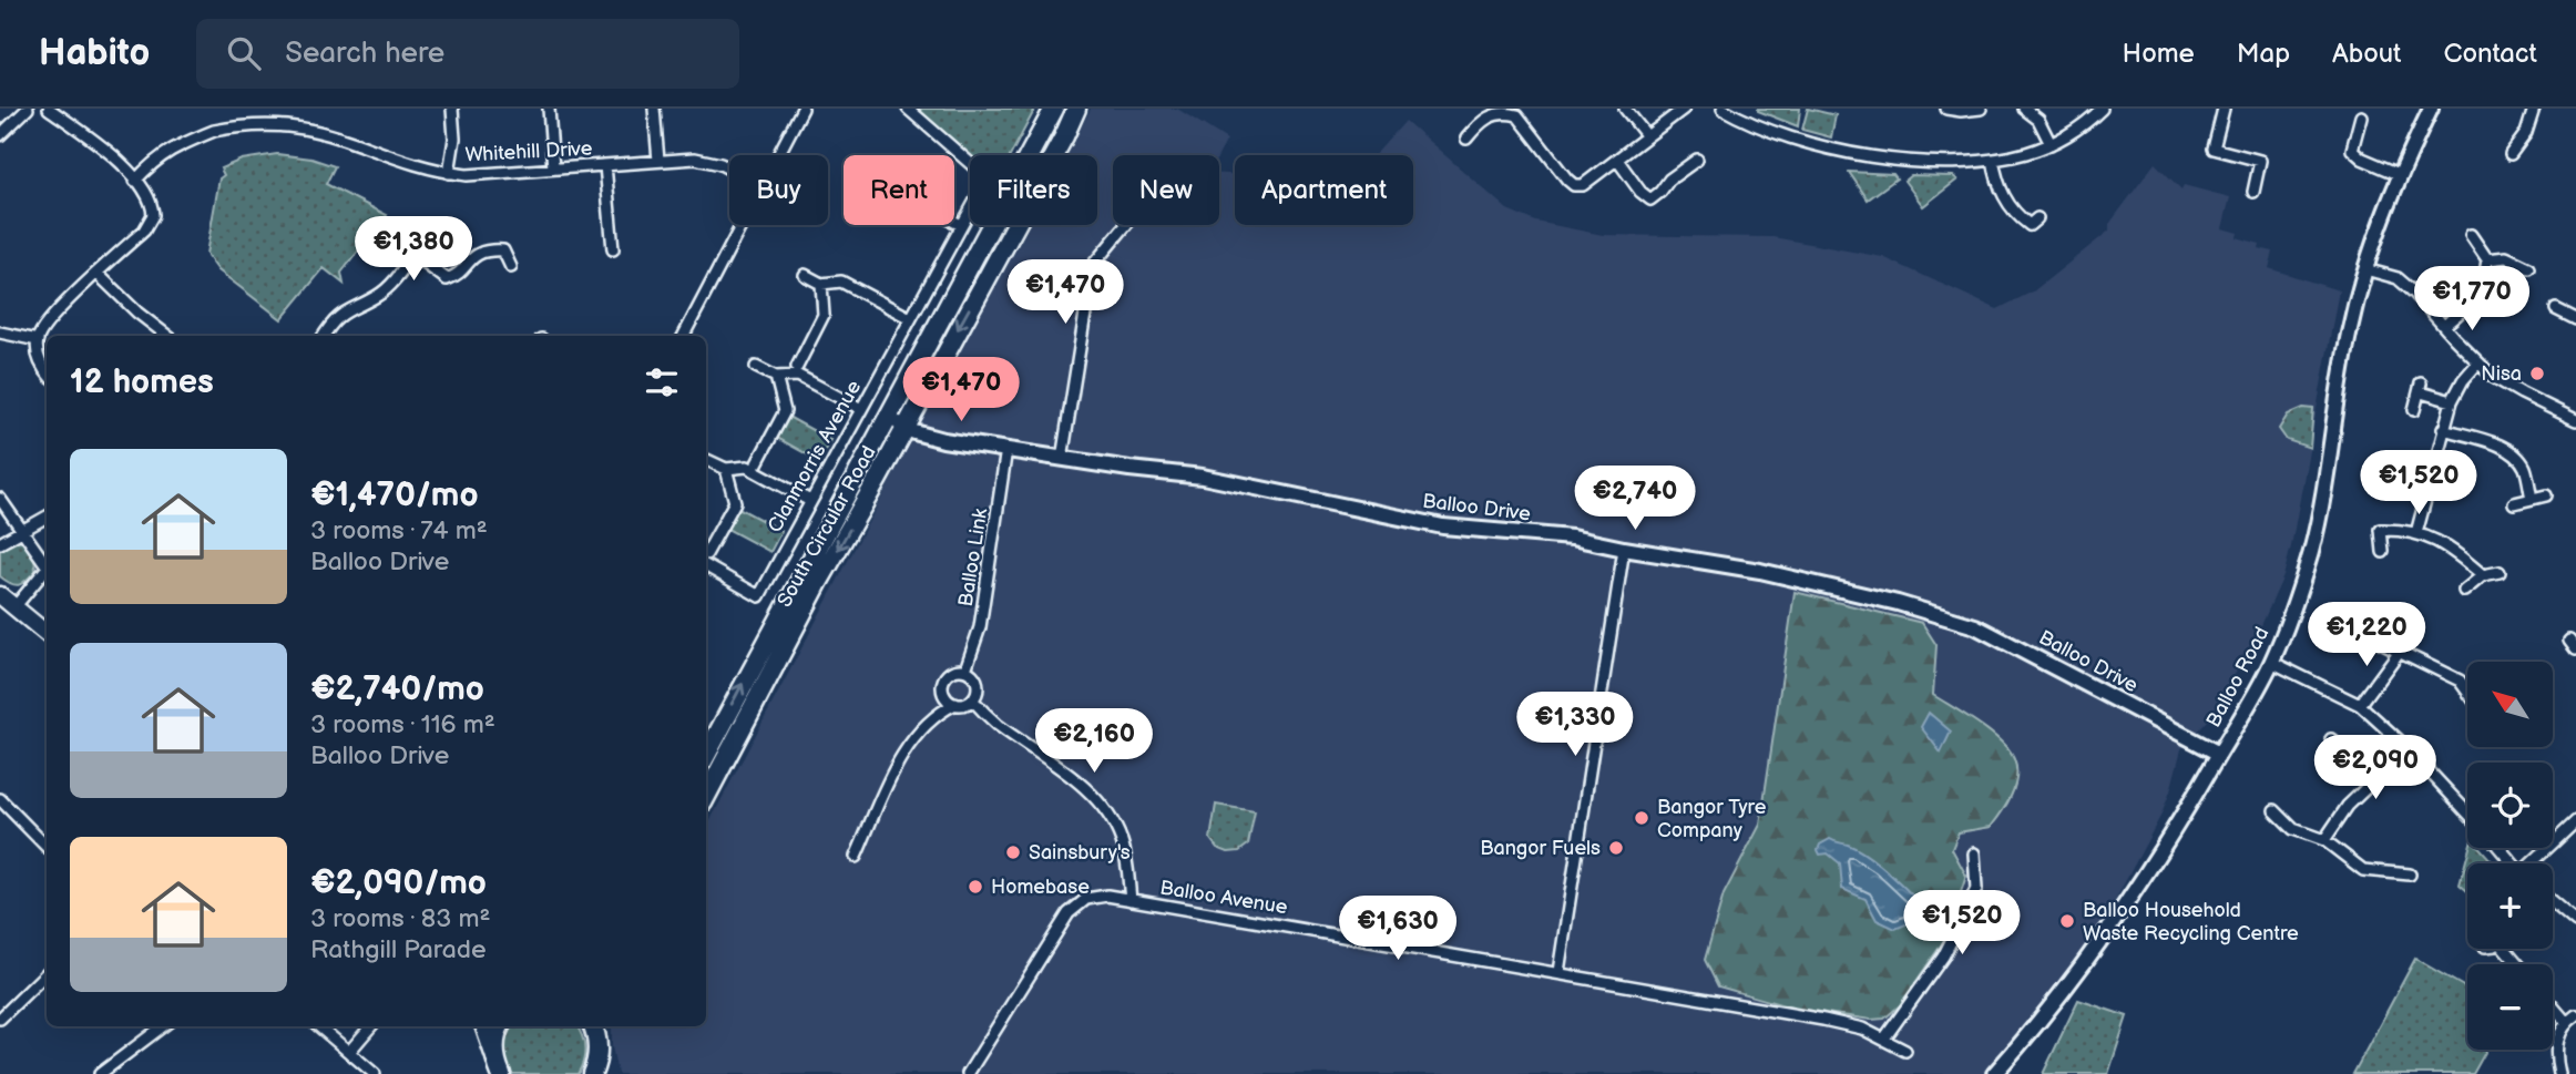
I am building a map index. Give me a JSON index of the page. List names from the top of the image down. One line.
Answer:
{"streets":{"highway":["South Circular Road"],"street":["Whitehill Drive","Clanmorris Avenue","Balloo Drive","Balloo Link","Balloo Road","Balloo Avenue"]},"crossings":[["Balloo Drive","South Circular Road"],["Balloo Drive","Balloo Link"],["Balloo Drive","Balloo Road"]],"places":["Nisa","Bangor Tyre Company","Bangor Fuels","Sainsbury's","Homebase","Balloo Household Waste Recycling Centre"],"north":"top left","page":{"header":"Habito","search":"Search here","nav":["Home","Map","About","Contact"],"chip":["Buy","Rent","Filters","New","Apartment"],"price":["€1,380","€1,470","€1,770","€1,470","€1,520","€2,740","€1,220","€1,330","€2,160","€2,090","€1,520","€1,630"],"heading":"12 homes","list":[{"name":"€1,470/mo","note":"3 rooms · 74 m² · Balloo Drive"},{"name":"€2,740/mo","note":"3 rooms · 116 m² · Balloo Drive"},{"name":"€2,090/mo","note":"3 rooms · 83 m² · Rathgill Parade"}],"map_buttons":["+","−"]}}
